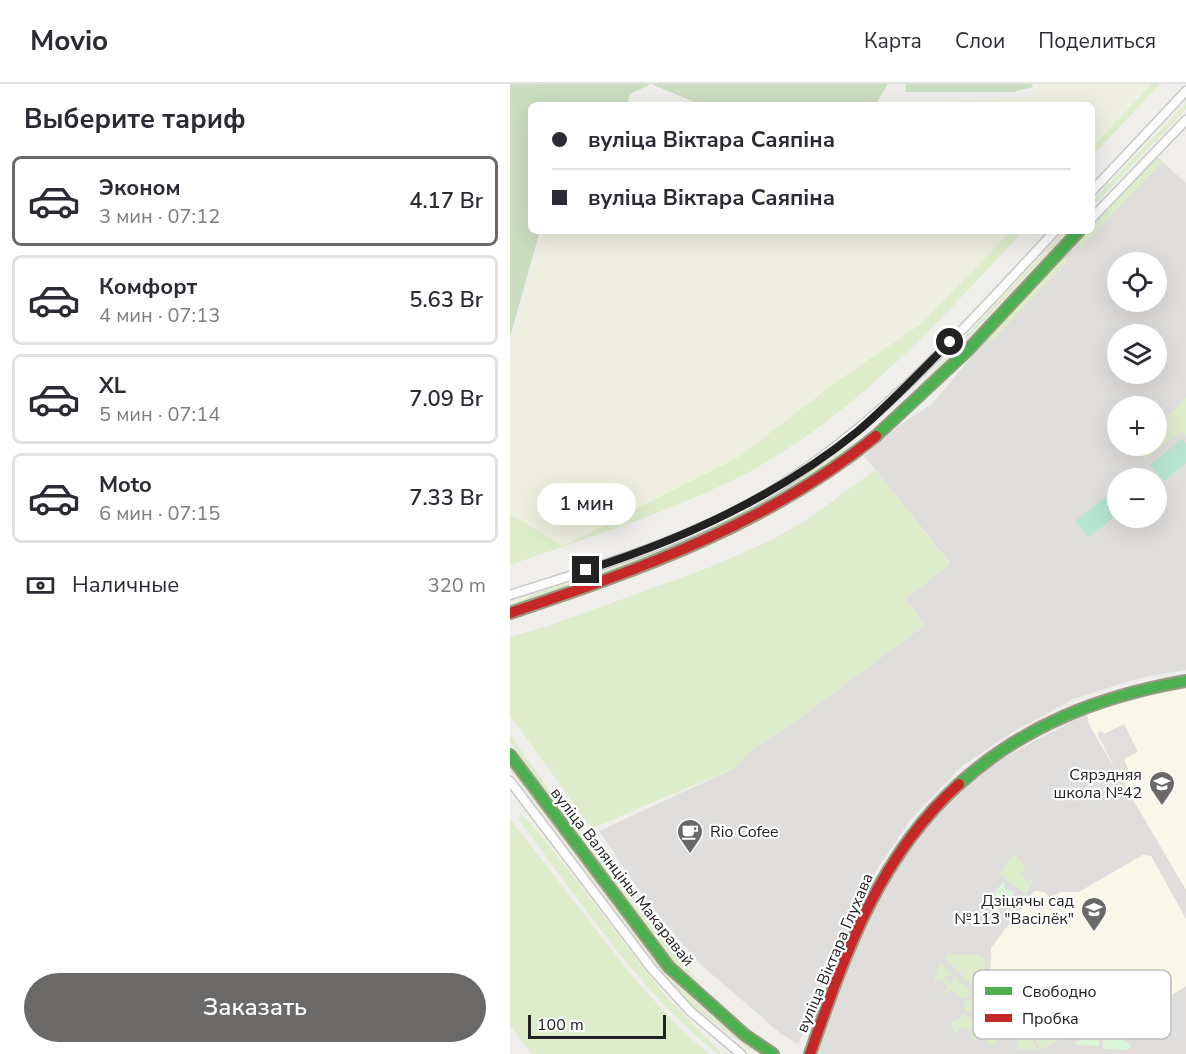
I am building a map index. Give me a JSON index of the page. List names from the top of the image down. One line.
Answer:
{"streets":{"street":["вуліца Валянціны Макаравай","вуліца Віктара Глухава"]},"places":{"school or university":["Сярэдняя школа №42","Дзіцячы сад №113 \"Васілёк\""],"cafe":["Rio Cofee"]},"legend":["Свободно","Пробка"],"scale_bar":"100 m","page":{"header":"Movio","nav":["Карта","Слои","Поделиться"],"heading":"Выберите тариф","banner":["вуліца Віктара Саяпіна","вуліца Віктара Саяпіна"],"list":[{"name":"Эконом","note":"3 мин · 07:12","value":"4.17 Br"},{"name":"Комфорт","note":"4 мин · 07:13","value":"5.63 Br"},{"name":"XL","note":"5 мин · 07:14","value":"7.09 Br"},{"name":"Moto","note":"6 мин · 07:15","value":"7.33 Br"}],"map_buttons":["+","−"],"bubble":"1 мин","pay":["Наличные","320 m"],"buttons":"Заказать","scale":"100 m"}}
